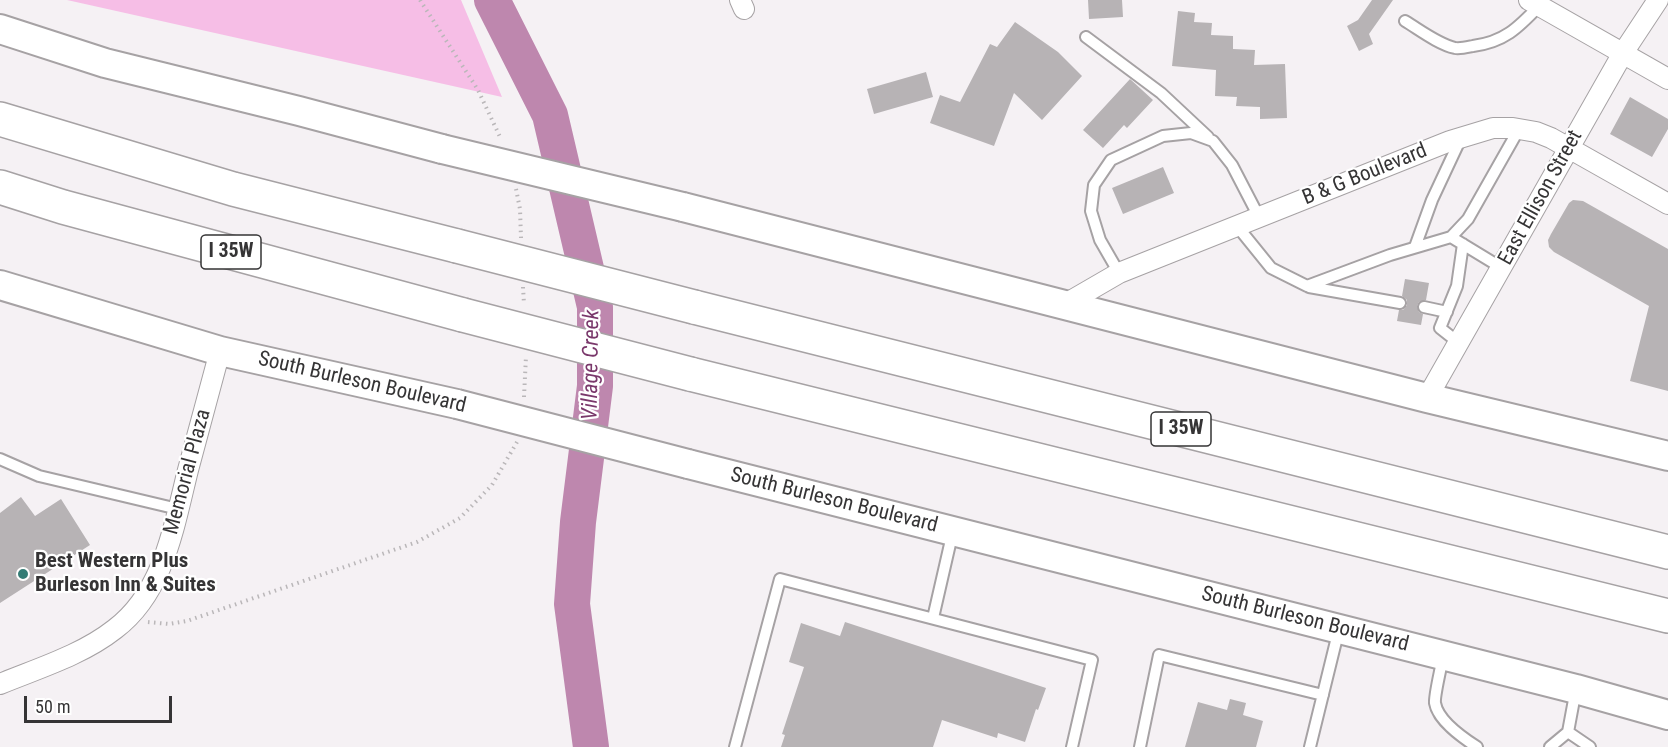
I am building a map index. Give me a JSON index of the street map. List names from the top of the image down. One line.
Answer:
{"streets":{"highway":["I 35W"],"main road":["South Burleson Boulevard"],"street":["B & G Boulevard","East Ellison Street","Memorial Plaza"]},"crossings":[["B & G Boulevard","East Ellison Street"],["South Burleson Boulevard","Memorial Plaza"]],"water":["Village Creek"],"places":["Best Western Plus Burleson Inn & Suites"],"scale_bar":"50 m"}
